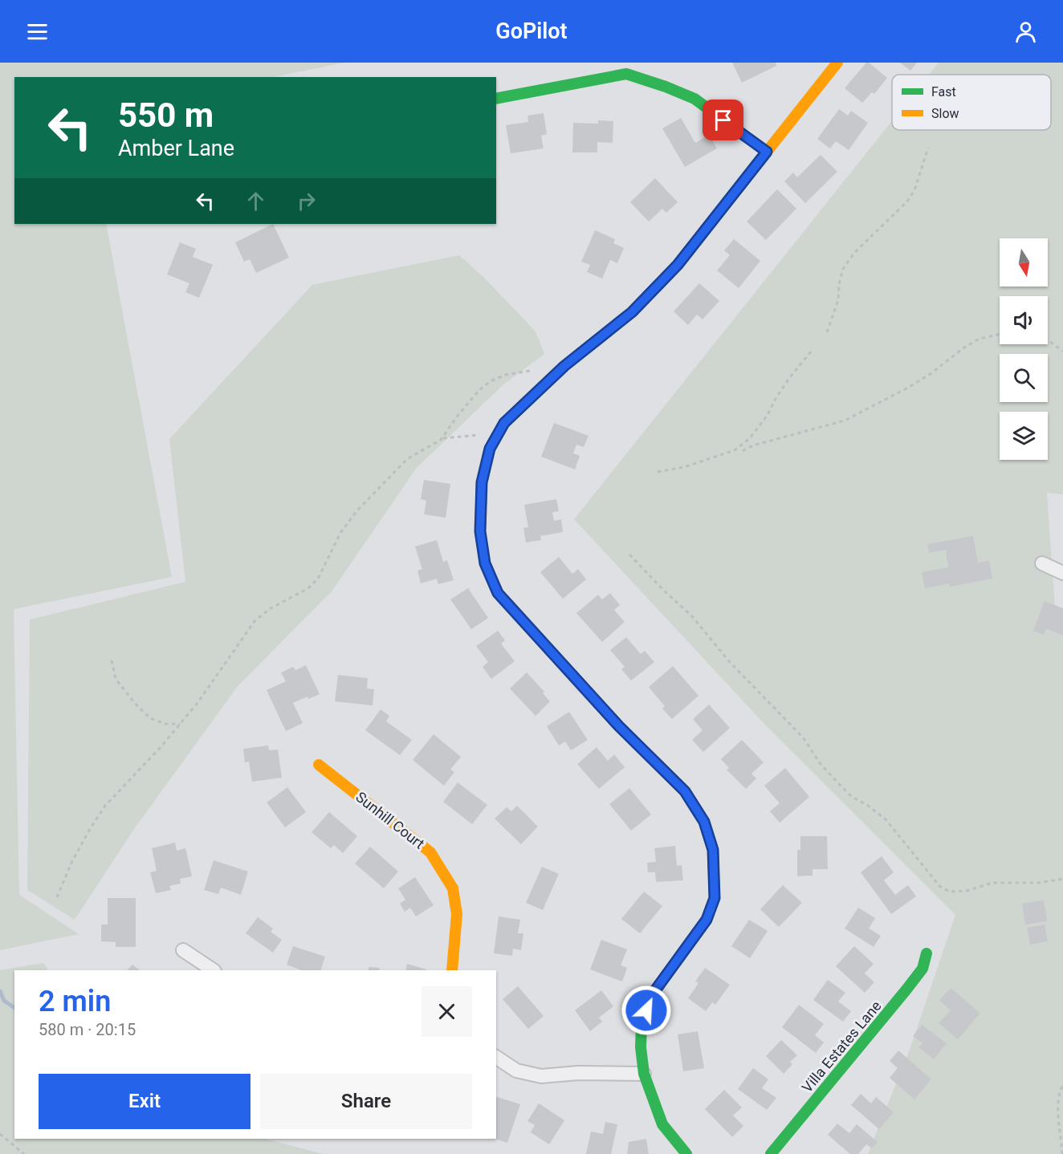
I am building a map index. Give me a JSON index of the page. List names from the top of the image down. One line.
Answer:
{"streets":{"street":["Sunhill Court","Villa Estates Lane"]},"legend":["Fast","Slow"],"north":"bottom","page":{"header":"GoPilot","turn":["550 m","Amber Lane"],"heading":["2 min","580 m · 20:15"],"buttons":["Exit","Share"]}}
